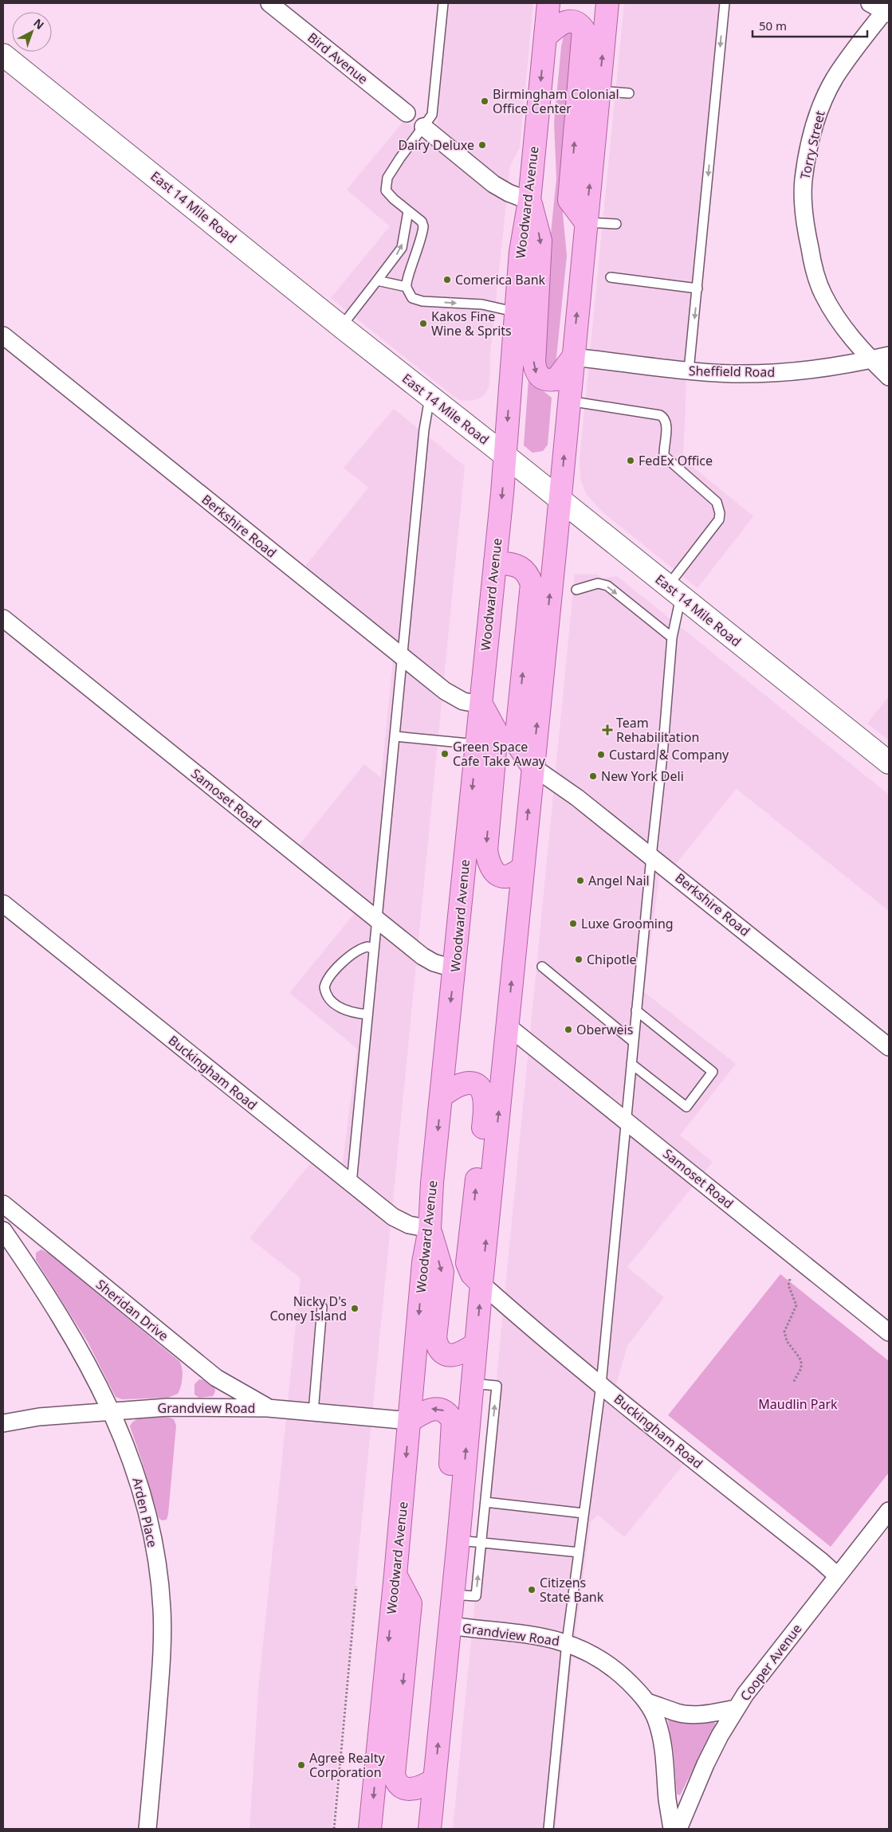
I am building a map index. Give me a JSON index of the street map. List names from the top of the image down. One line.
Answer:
{"streets":{"main road":["Woodward Avenue","East 14 Mile Road"],"street":["Bird Avenue","Torry Street","Sheffield Road","Berkshire Road","Samoset Road","Buckingham Road","Sheridan Drive","Grandview Road","Arden Place","Cooper Avenue"]},"crossings":[["Torry Street","Sheffield Road"],["Woodward Avenue","East 14 Mile Road"],["Woodward Avenue","Berkshire Road"],["Woodward Avenue","Samoset Road"],["Woodward Avenue","Buckingham Road"],["Woodward Avenue","Grandview Road"],["Buckingham Road","Cooper Avenue"],["Sheridan Drive","Grandview Road"],["Grandview Road","Arden Place"],["Grandview Road","Cooper Avenue"]],"parks":["Maudlin Park"],"places":{"other":["Birmingham Colonial Office Center","Dairy Deluxe","Comerica Bank","Kakos Fine Wine & Sprits","FedEx Office","Green Space Cafe Take Away","Custard & Company","New York Deli","Angel Nail","Luxe Grooming","Chipotle","Oberweis","Nicky D's Coney Island","Citizens State Bank","Agree Realty Corporation"],"health":["Team Rehabilitation"]},"scale_bar":"50 m","north":"top right"}
